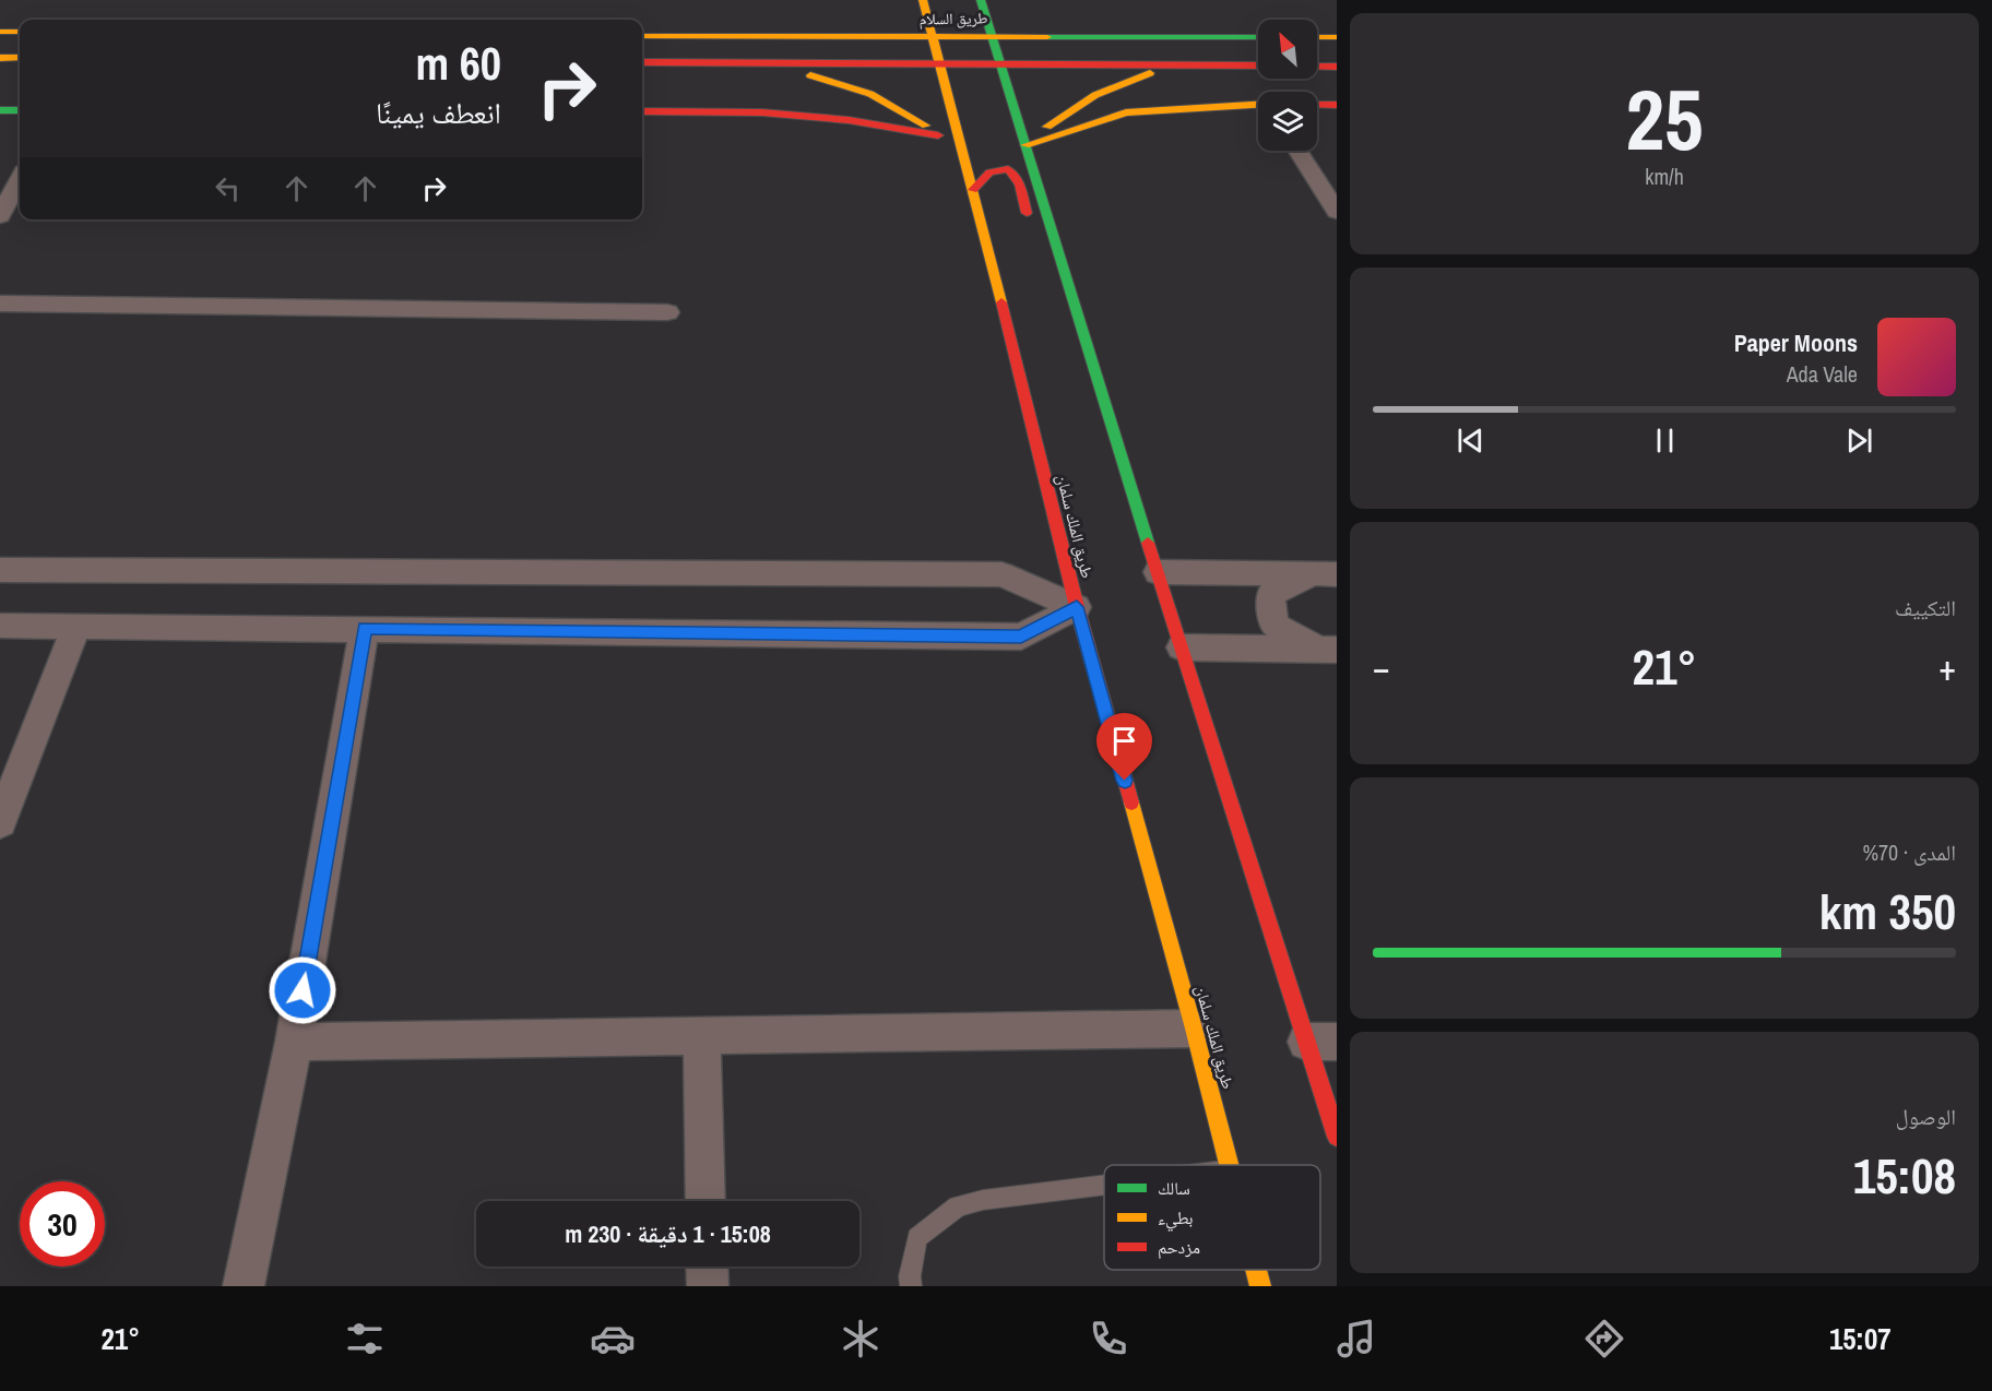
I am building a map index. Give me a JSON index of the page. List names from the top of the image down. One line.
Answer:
{"streets":{"main road":["طريق السلام","طريق الملك سلمان"]},"crossings":[["طريق السلام","طريق الملك سلمان"]],"legend":["سالك","بطيء","مزدحم"],"north":"top left","page":{"tile":[["25","km/h"],"التكييف",["المدى · 70%","350 km"],["الوصول","15:08"]],"turn":["60 m","انعطف يمينًا"],"song":["Paper Moons","Ada Vale"],"heat":["−","21°","+"],"limit":"30","trip":"15:08 · 1 دقيقة · 230 m","tabs":["15:07","21°"]}}
